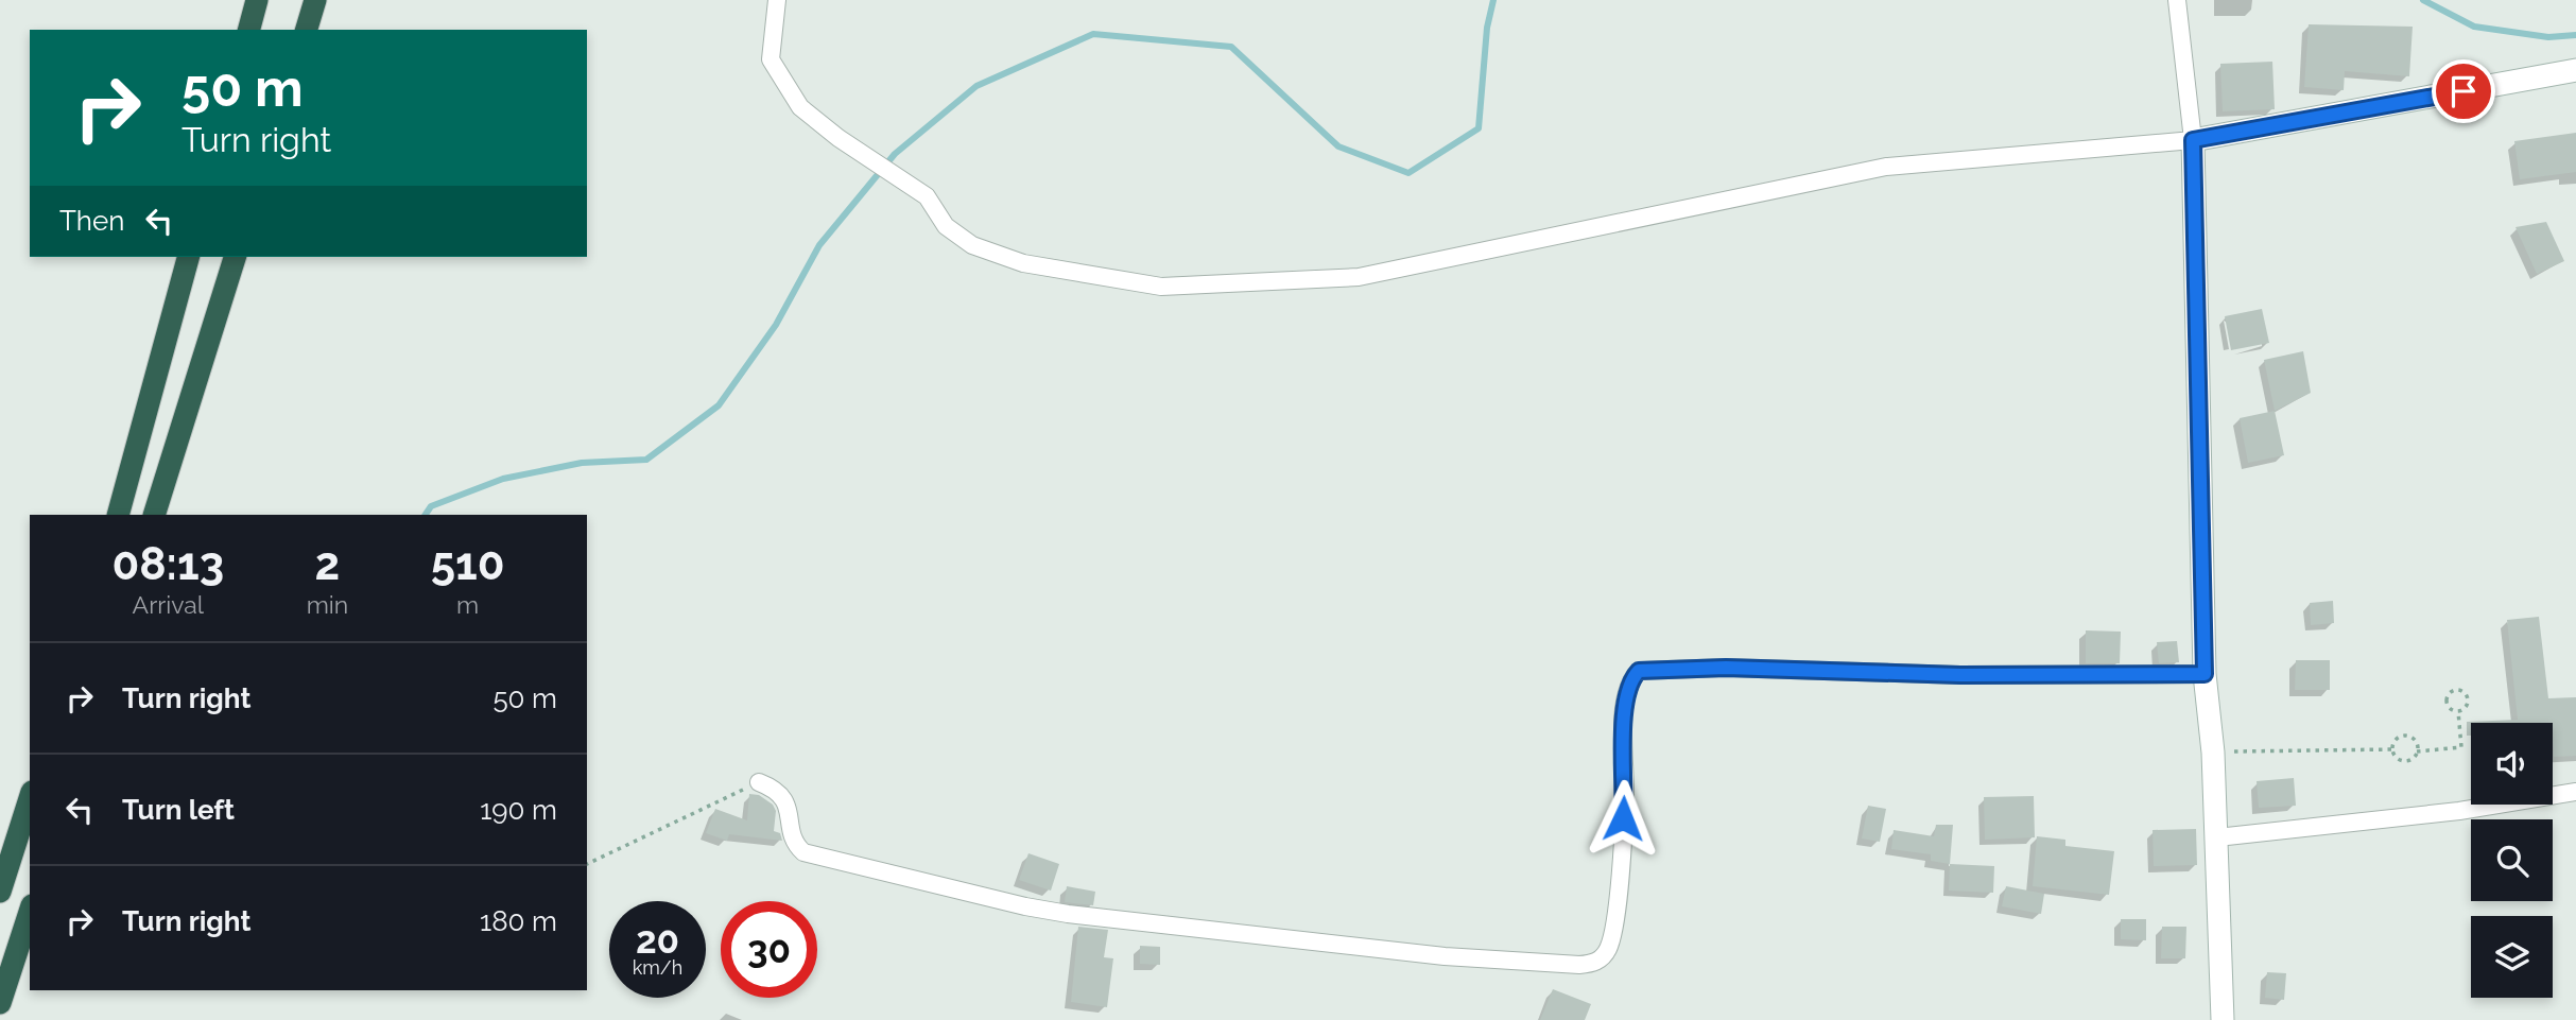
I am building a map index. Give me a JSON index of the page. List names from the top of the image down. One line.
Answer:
{"page":{"turn":["50 m","Turn right"],"then":"Then","eta":["08:13","Arrival","2","min","510","m"],"list":[{"name":"Turn right","value":"50 m"},{"name":"Turn left","value":"190 m"},{"name":"Turn right","value":"180 m"}],"speed":"20 km/h","limit":"30"}}
